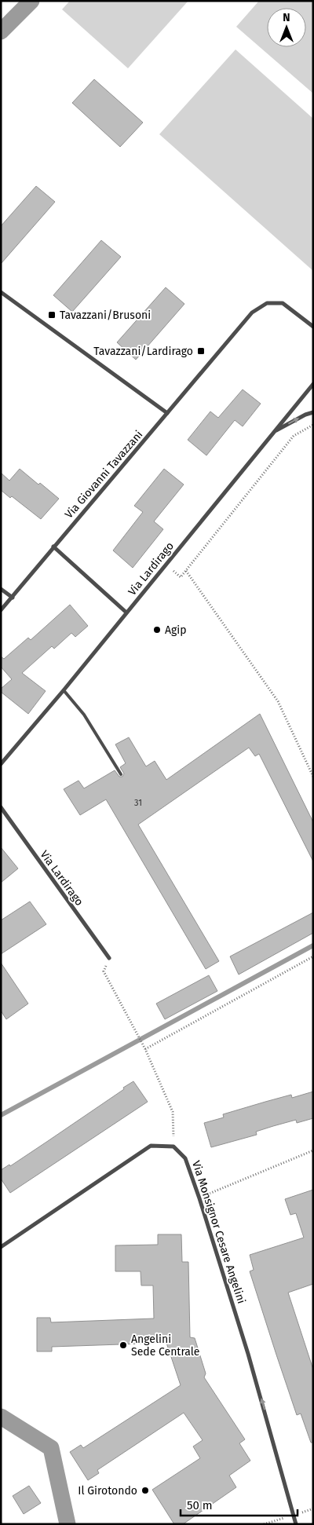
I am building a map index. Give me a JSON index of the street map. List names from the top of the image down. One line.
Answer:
{"streets":{"street":["Via Giovanni Tavazzani","Via Lardirago","Via Monsignor Cesare Angelini"]},"one_way":["Via Monsignor Cesare Angelini"],"places":{"transit":["Tavazzani/Brusoni","Tavazzani/Lardirago"],"other":["Agip","Angelini Sede Centrale","Il Girotondo"]},"house_numbers":["31"],"scale_bar":"50 m","north":"top"}
